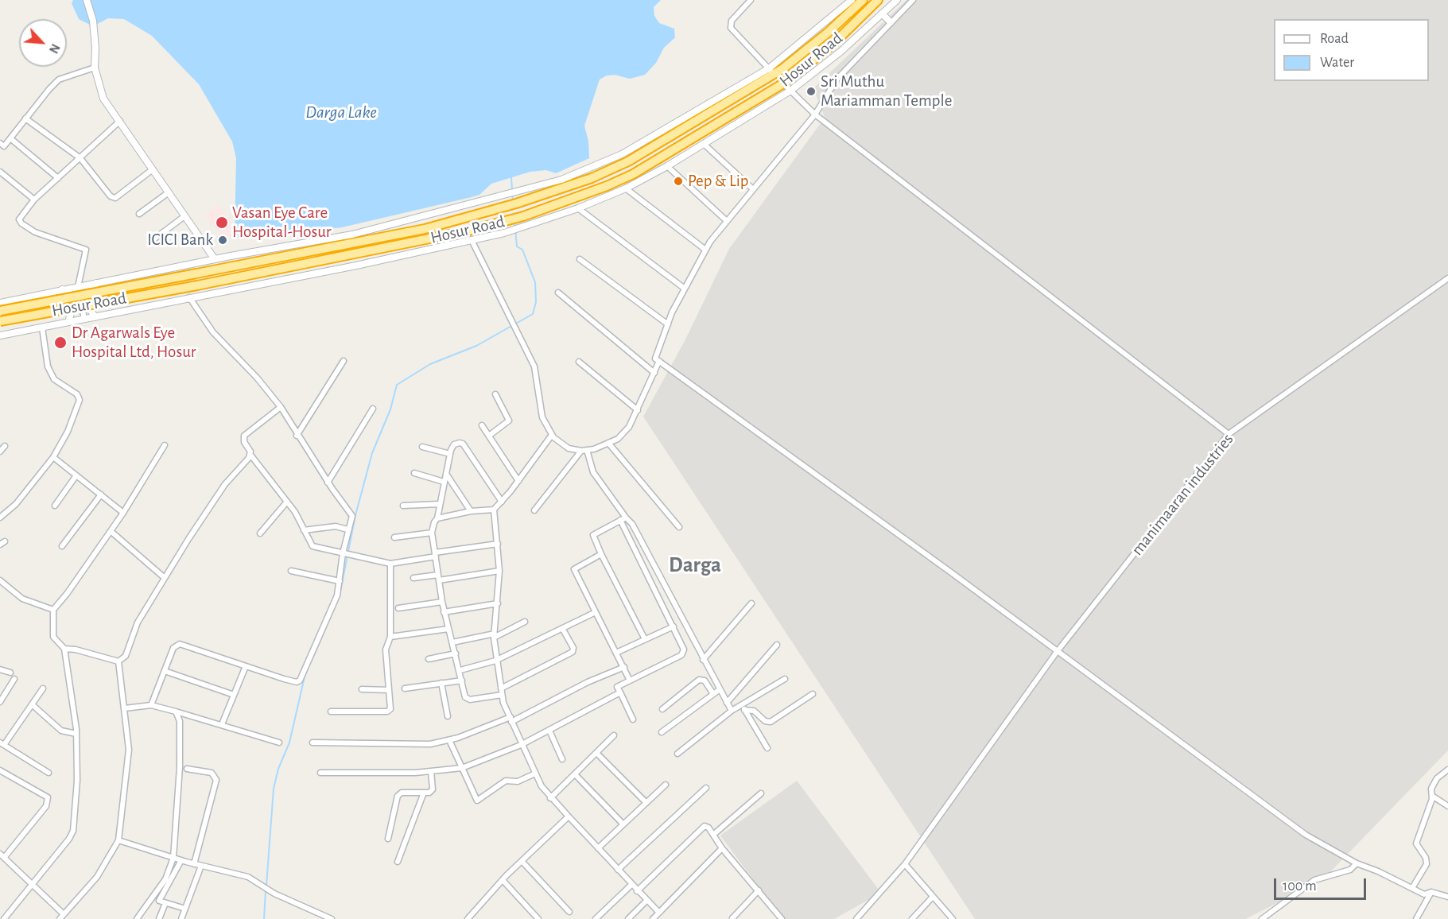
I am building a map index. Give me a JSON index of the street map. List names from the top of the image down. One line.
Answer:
{"streets":{"highway":["Hosur Road"],"street":["manimaaran industries"]},"districts":["Darga"],"water":["Darga Lake"],"places":["Sri Muthu Mariamman Temple","Pep & Lip","Vasan Eye Care Hospital-Hosur","ICICI Bank","Dr Agarwals Eye Hospital Ltd, Hosur"],"legend":["Road","Water"],"scale_bar":"100 m","north":"bottom right"}
